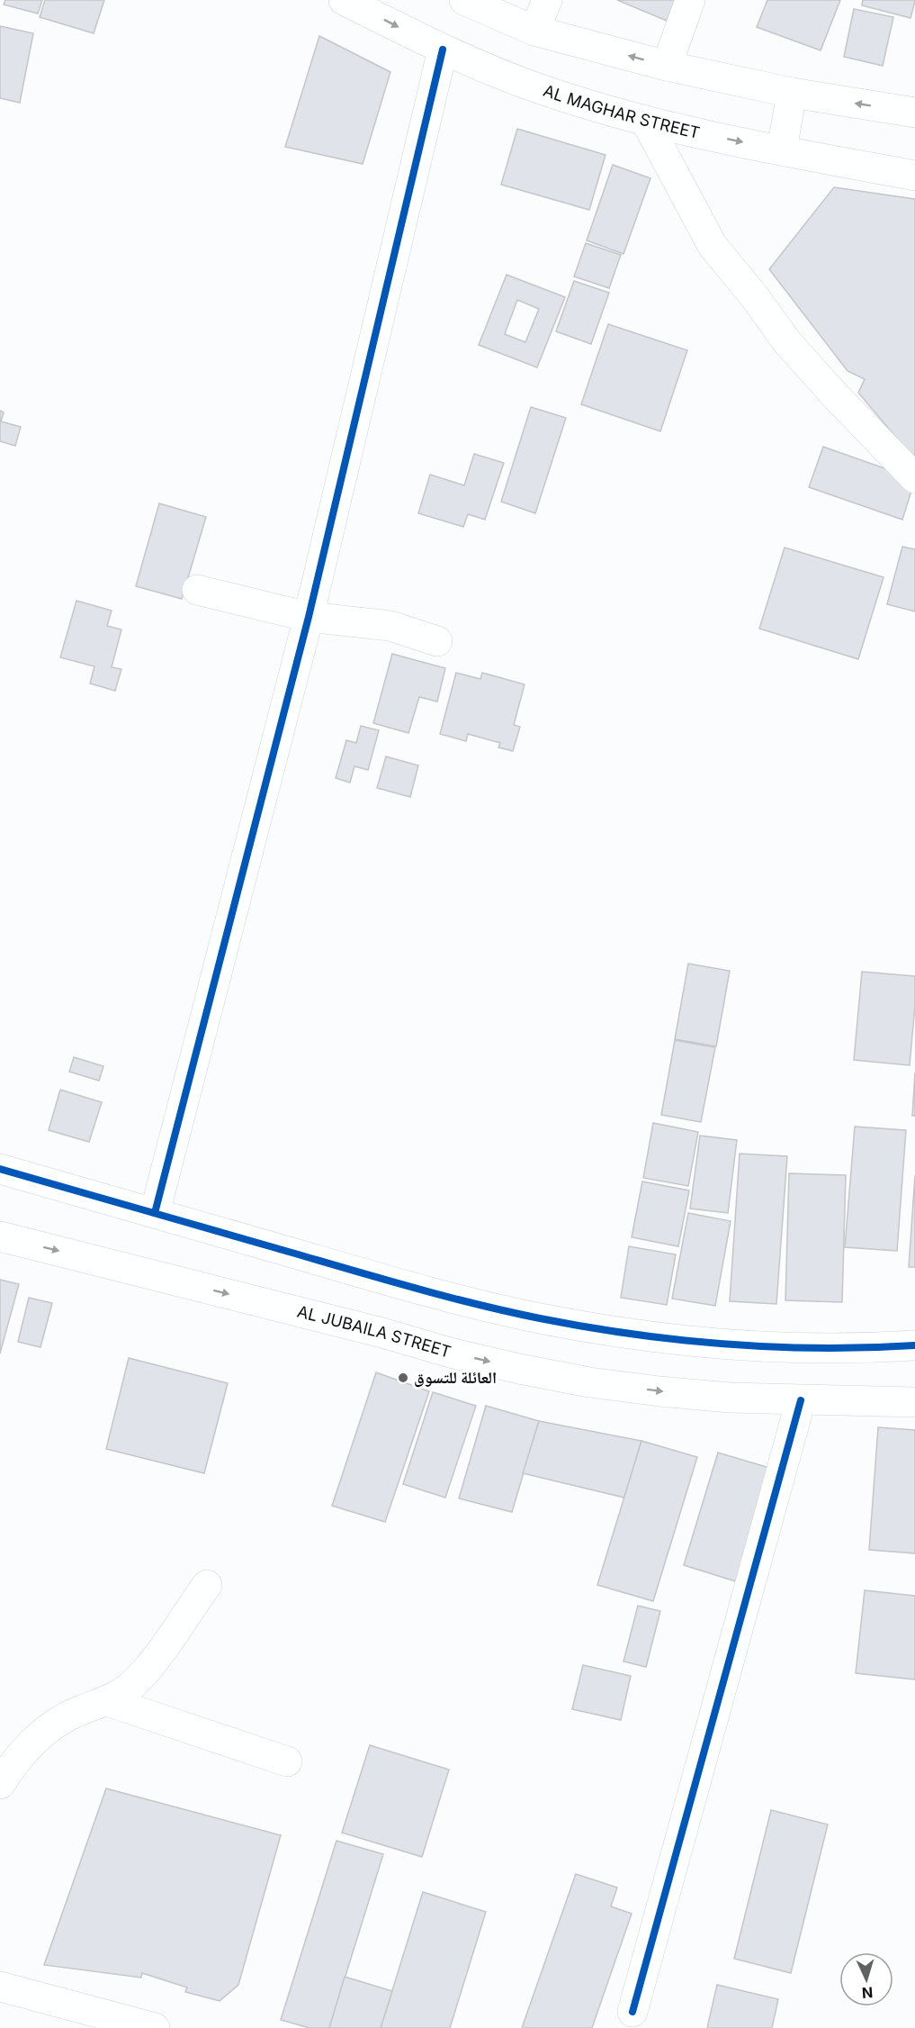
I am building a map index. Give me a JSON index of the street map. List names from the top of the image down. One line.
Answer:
{"streets":{"street":["AL MAGHAR STREET","AL JUBAILA STREET"]},"places":["العائلة للتسوق"],"north":"bottom"}
